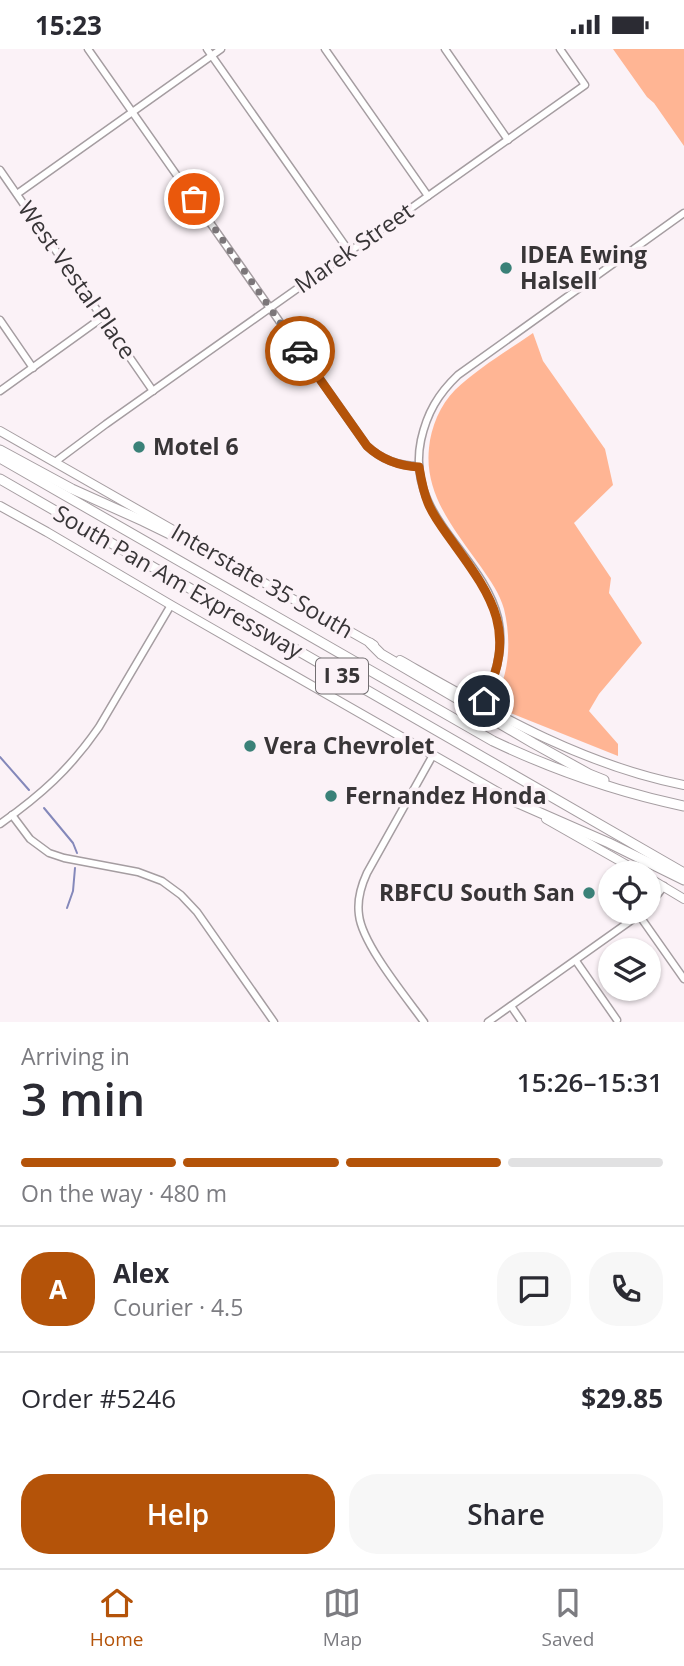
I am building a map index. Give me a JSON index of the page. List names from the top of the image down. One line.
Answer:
{"streets":{"highway":["South Pan Am Expressway","I 35"],"main road":["Interstate 35 South"],"street":["Marek Street","West Vestal Place"]},"crossings":[["Marek Street","West Vestal Place"],["Marek Street","Interstate 35 South"]],"places":["IDEA Ewing Halsell","Motel 6","Vera Chevrolet","Fernandez Honda","RBFCU South San"],"page":{"status":"15:23","heading":["3 min","Arriving in","15:26–15:31"],"panel":["Alex","Courier · 4.5","Order #5246","$29.85"],"bar":"On the way · 480 m","round":"A","buttons":["Help","Share"],"tabs":["Home","Map","Saved"]}}
